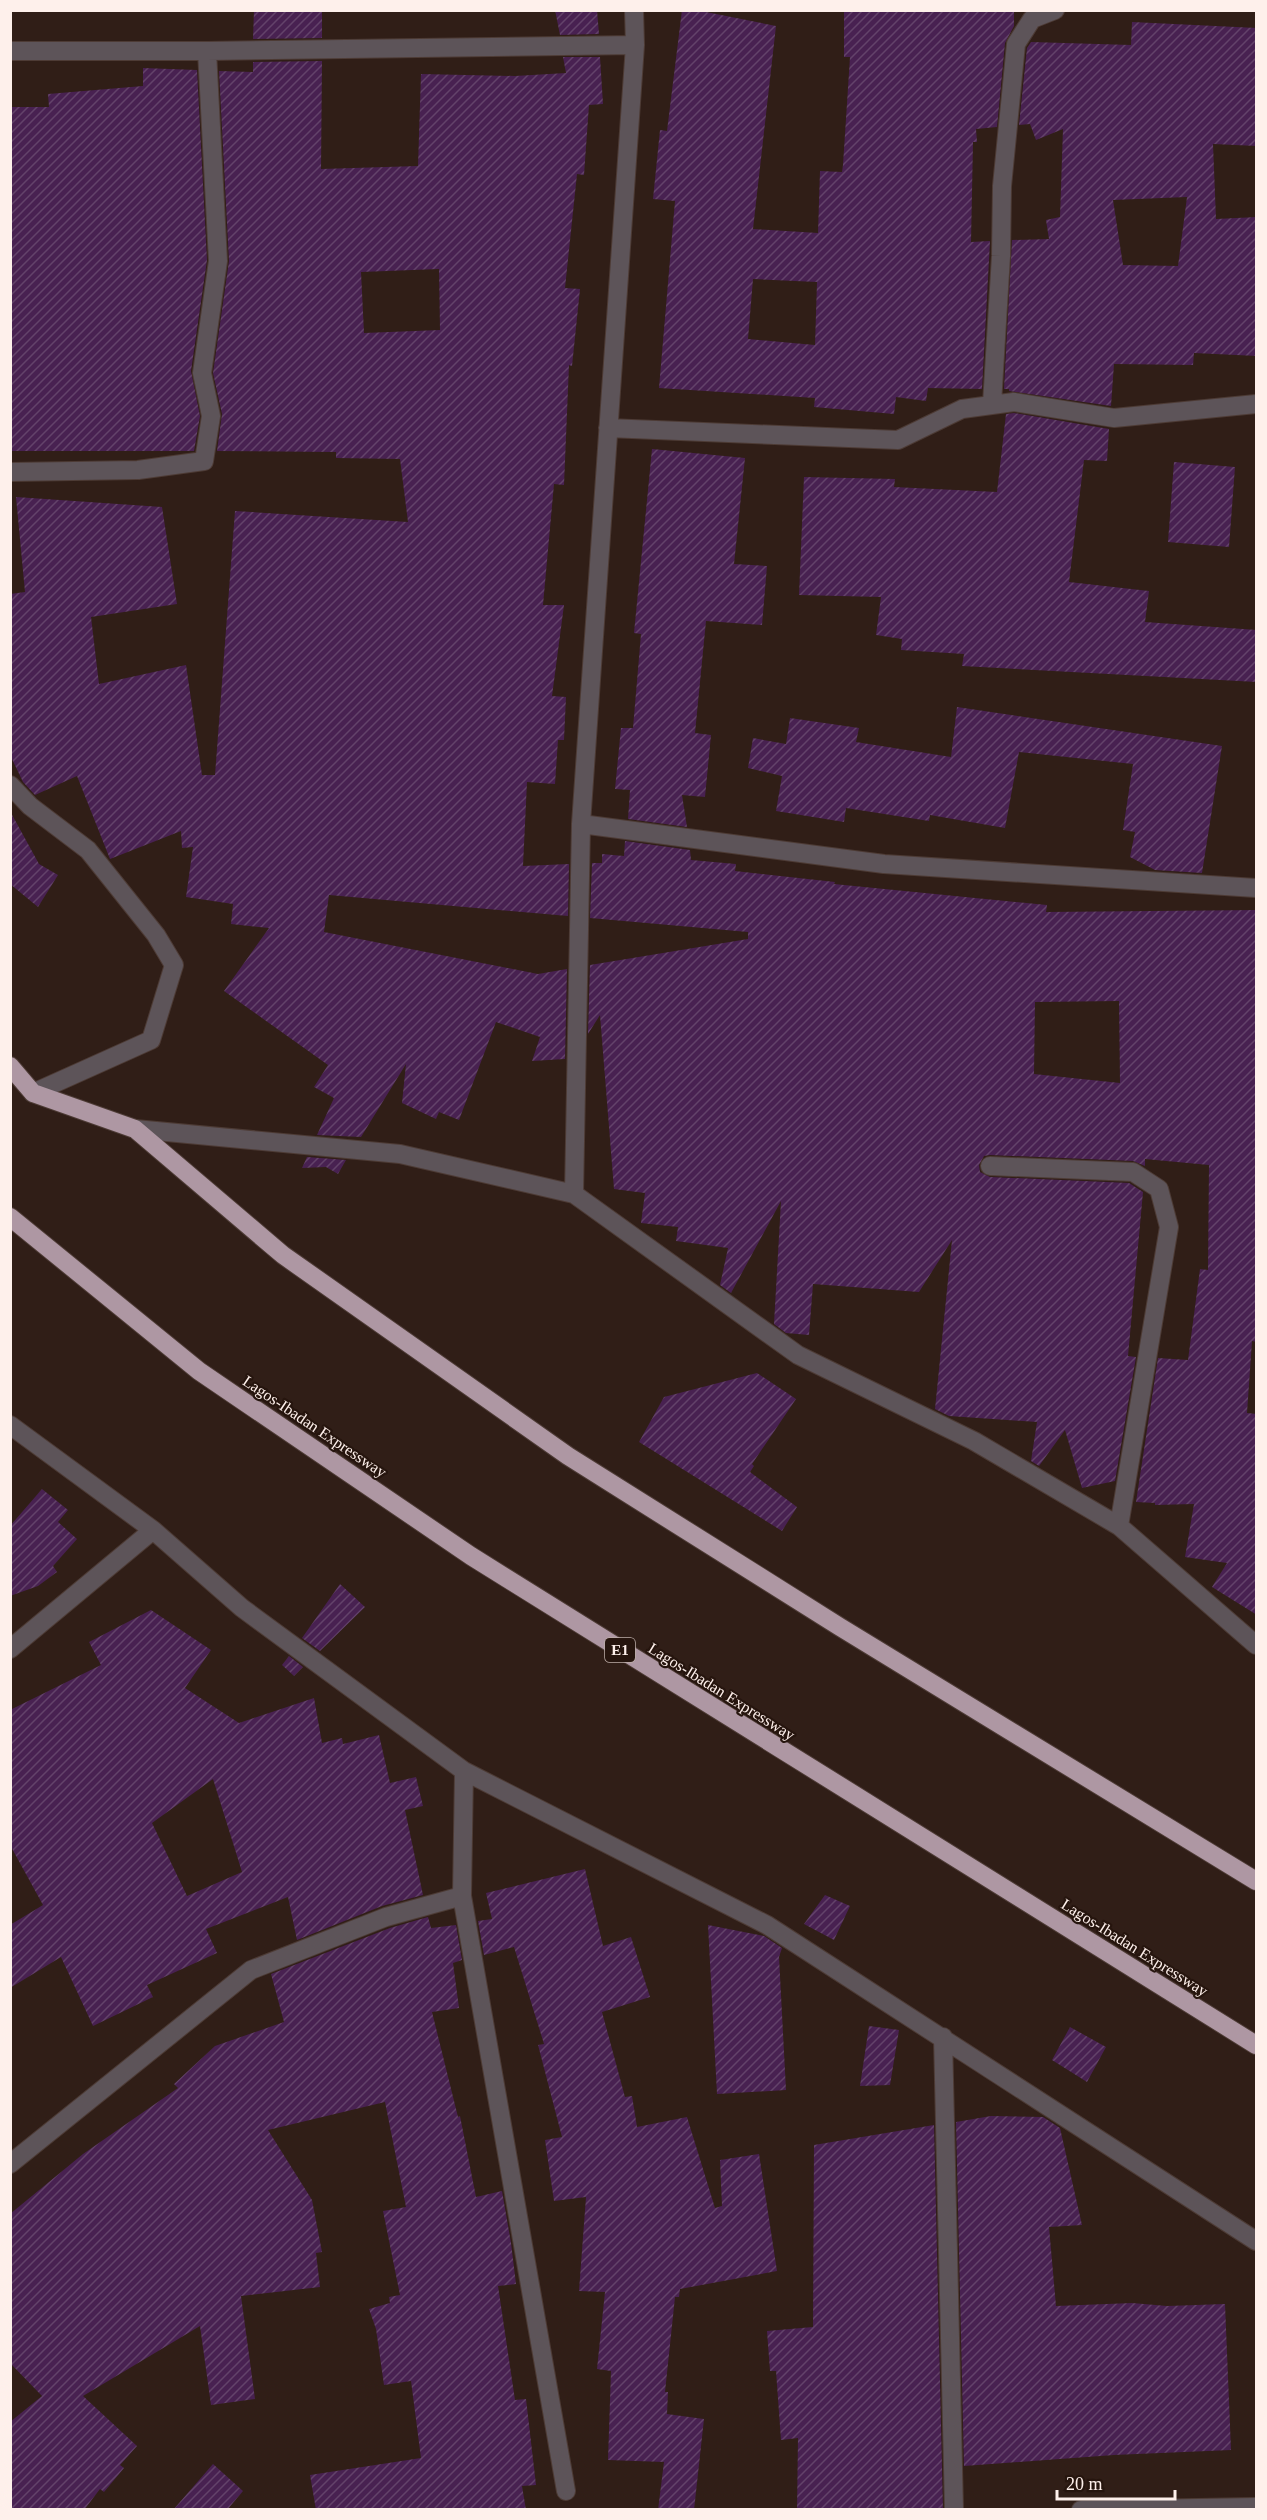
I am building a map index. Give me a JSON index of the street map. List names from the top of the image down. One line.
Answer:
{"streets":{"highway":["Lagos-Ibadan Expressway","E1"]},"scale_bar":"20 m"}
